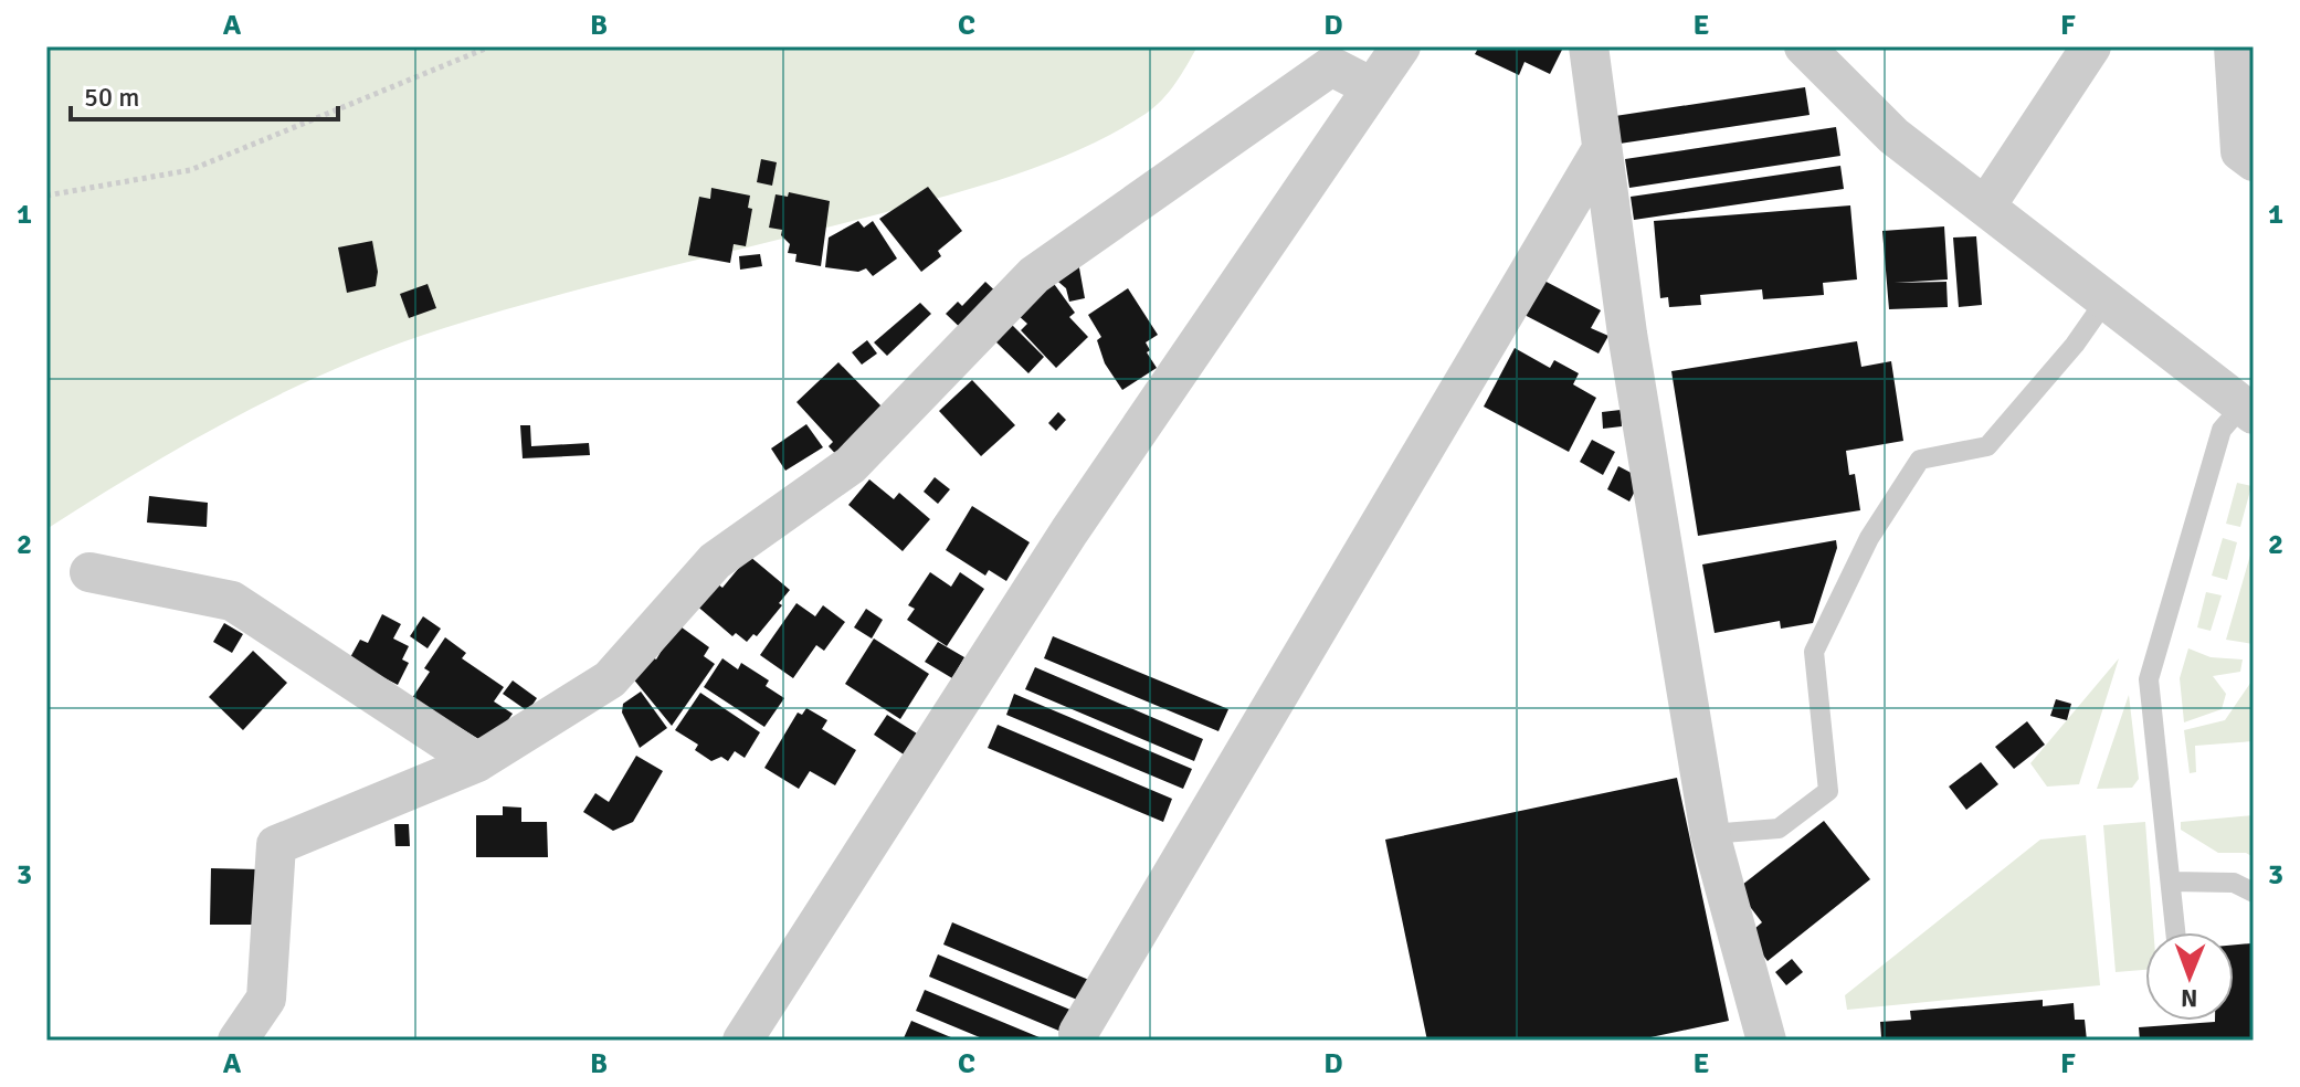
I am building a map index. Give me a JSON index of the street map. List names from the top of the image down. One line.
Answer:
{"scale_bar":"50 m","north":"bottom","grid":{"columns":["A","B","C","D","E","F"],"rows":["1","2","3"]}}
